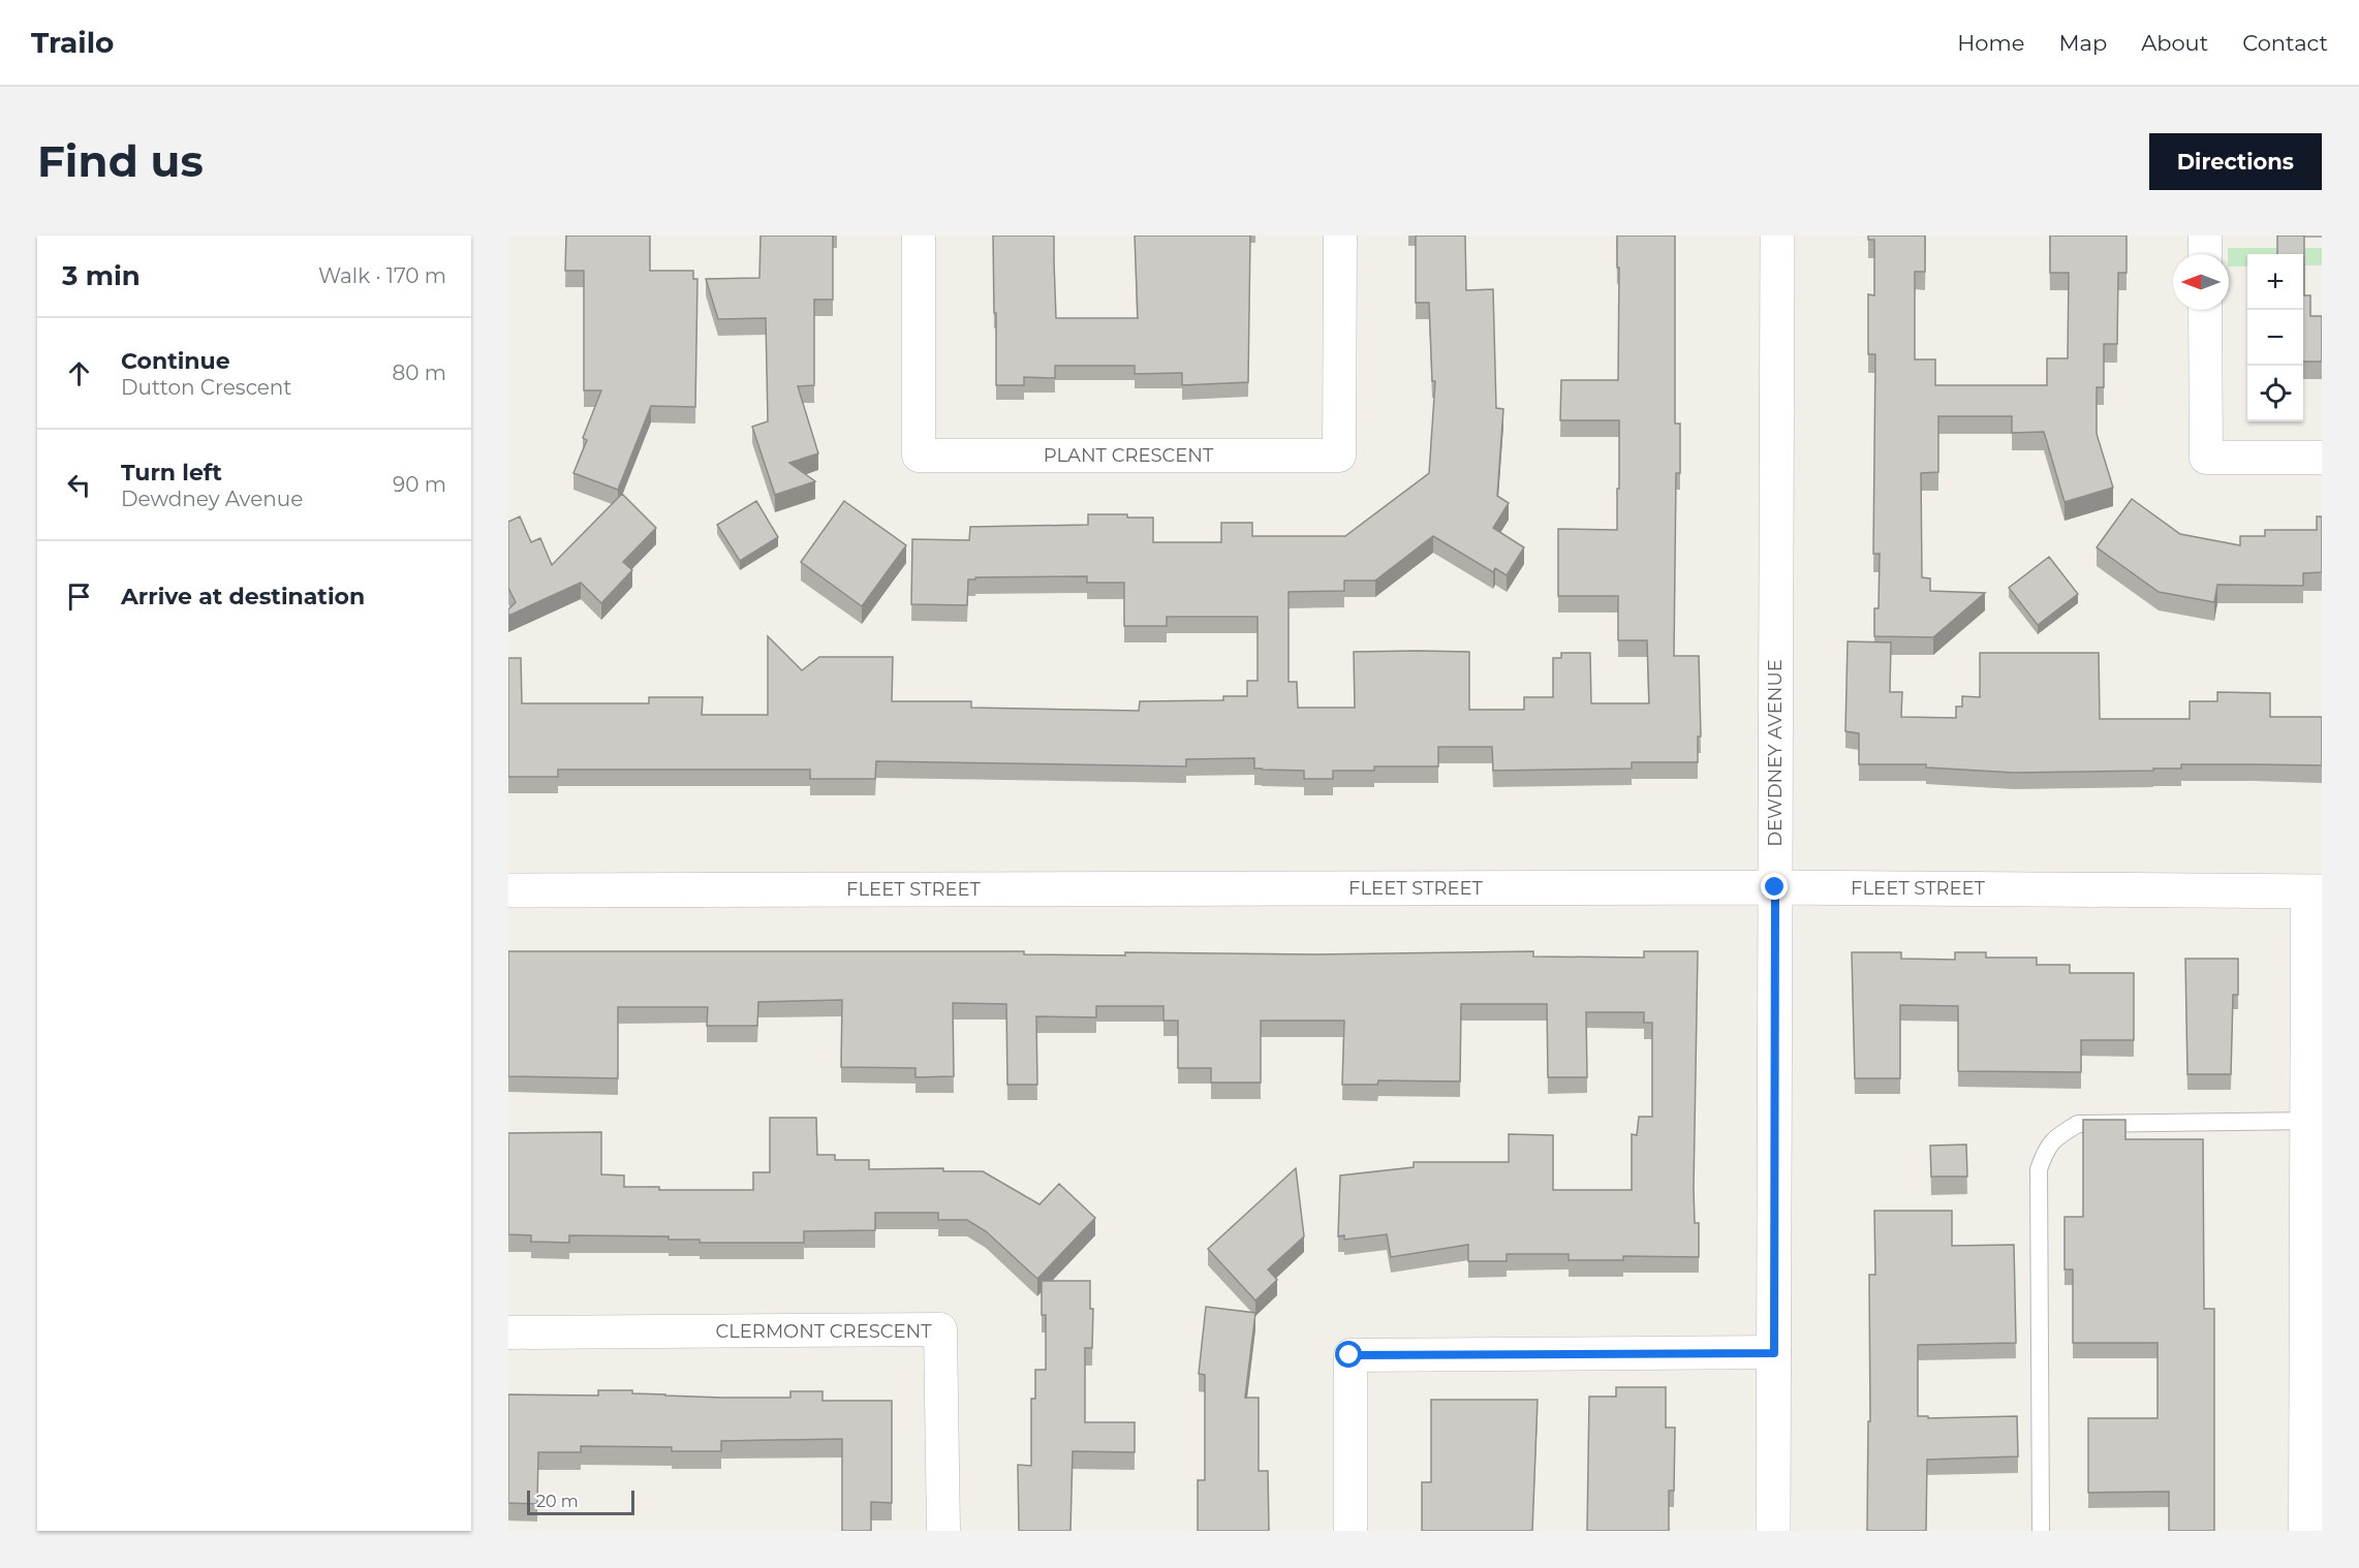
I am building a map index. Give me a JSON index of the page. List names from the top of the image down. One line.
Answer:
{"streets":{"street":["PLANT CRESCENT","DEWDNEY AVENUE","FLEET STREET","CLERMONT CRESCENT"]},"crossings":[["DEWDNEY AVENUE","FLEET STREET"]],"scale_bar":"20 m","north":"left","page":{"header":"Trailo","nav":["Home","Map","About","Contact"],"buttons":"Directions","title":"Find us","heading":["3 min","Walk · 170 m"],"map_buttons":["+","−"],"list":[["Continue","Dutton Crescent","80 m"],["Turn left","Dewdney Avenue","90 m"],"Arrive at destination"],"scale":"20 m"}}
